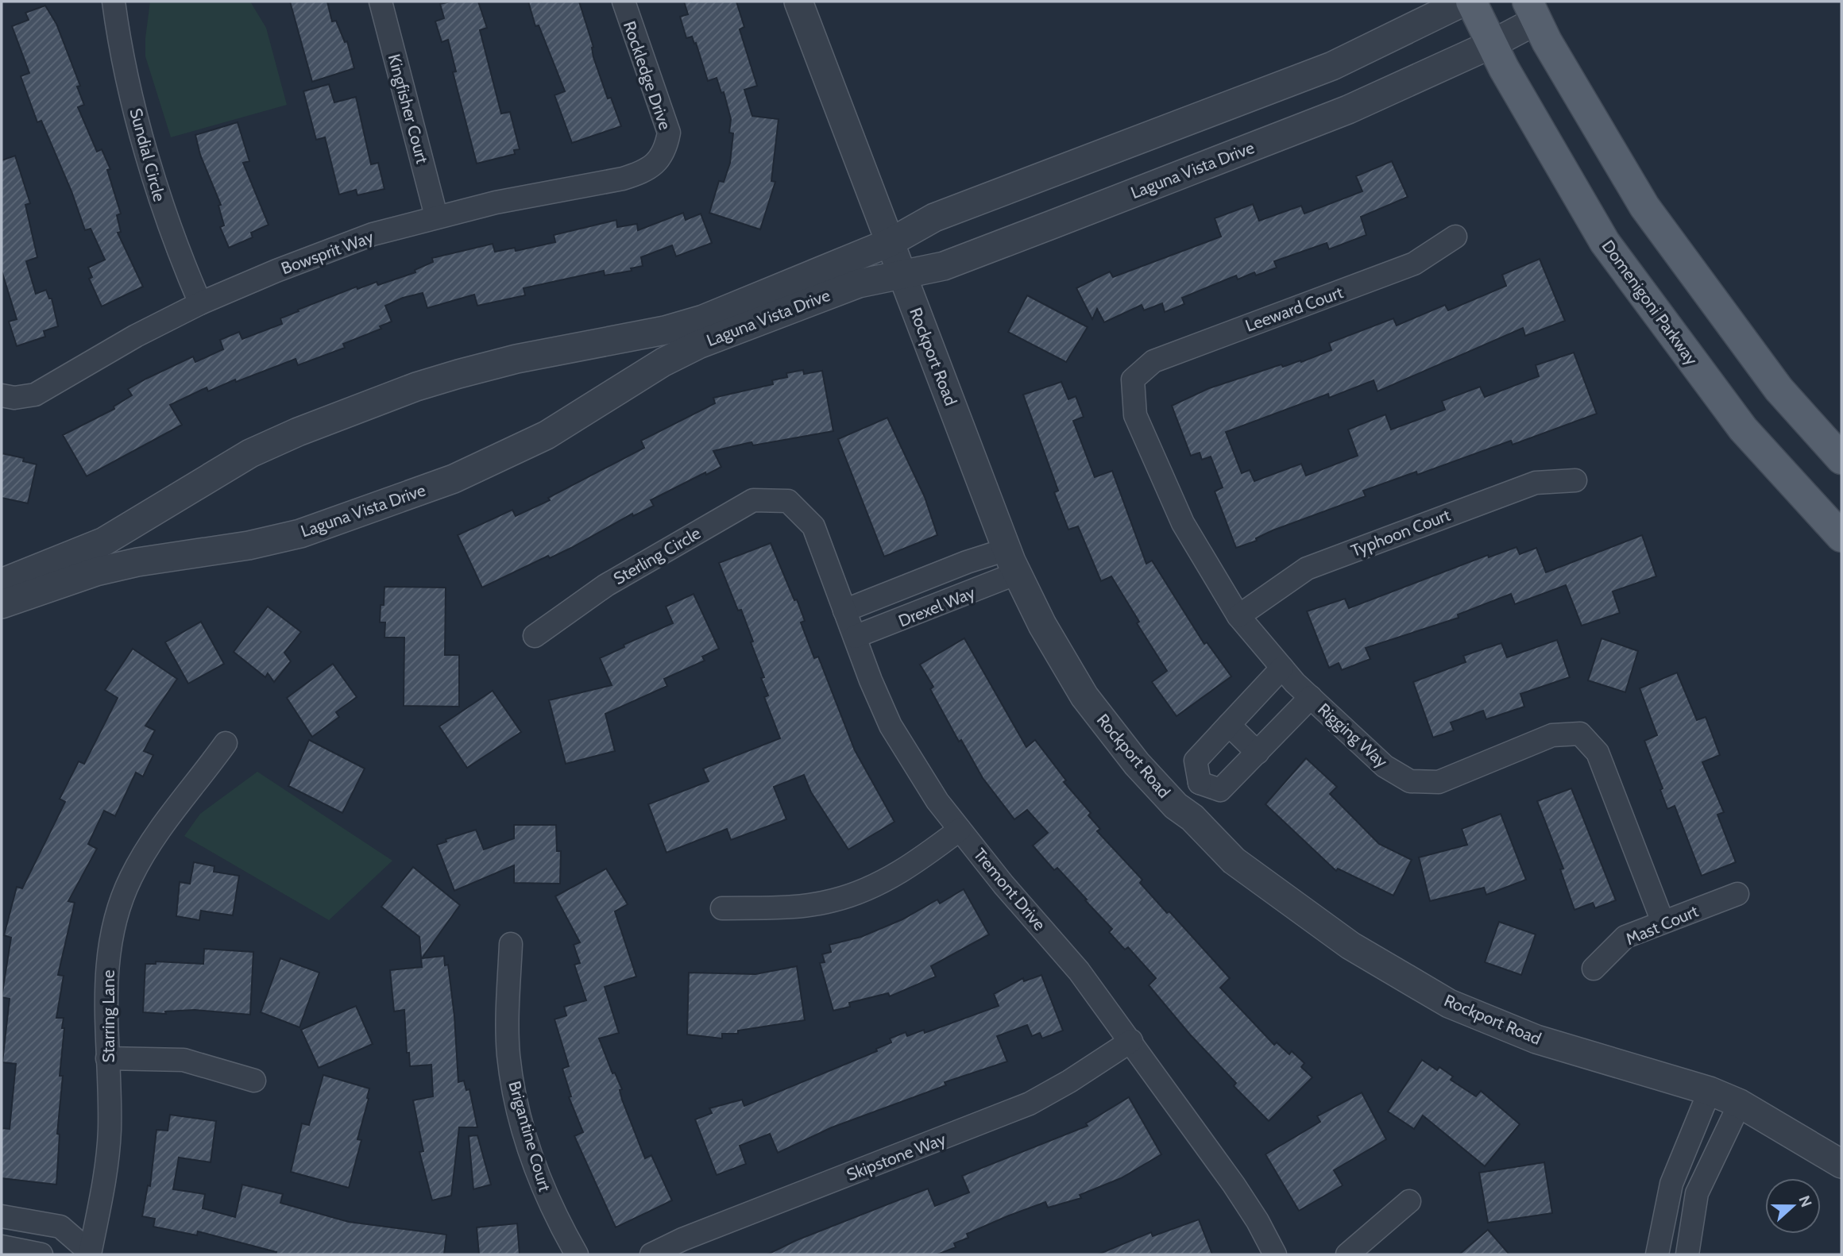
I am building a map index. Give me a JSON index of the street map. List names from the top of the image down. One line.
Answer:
{"streets":{"main road":["Domenigoni Parkway"],"street":["Rockledge Drive","Kingfisher Court","Sundial Circle","Laguna Vista Drive","Bowsprit Way","Leeward Court","Rockport Road","Typhoon Court","Sterling Circle","Drexel Way","Rigging Way","Tremont Drive","Mast Court","Starring Lane","Brigantine Court","Skipstone Way"]},"crossings":[["Rockledge Drive","Bowsprit Way"],["Kingfisher Court","Bowsprit Way"],["Sundial Circle","Bowsprit Way"],["Laguna Vista Drive","Domenigoni Parkway"],["Laguna Vista Drive","Rockport Road"],["Leeward Court","Rigging Way"],["Rockport Road","Drexel Way"],["Typhoon Court","Rigging Way"],["Sterling Circle","Tremont Drive"],["Drexel Way","Tremont Drive"],["Rigging Way","Mast Court"],["Tremont Drive","Skipstone Way"]],"north":"right"}
